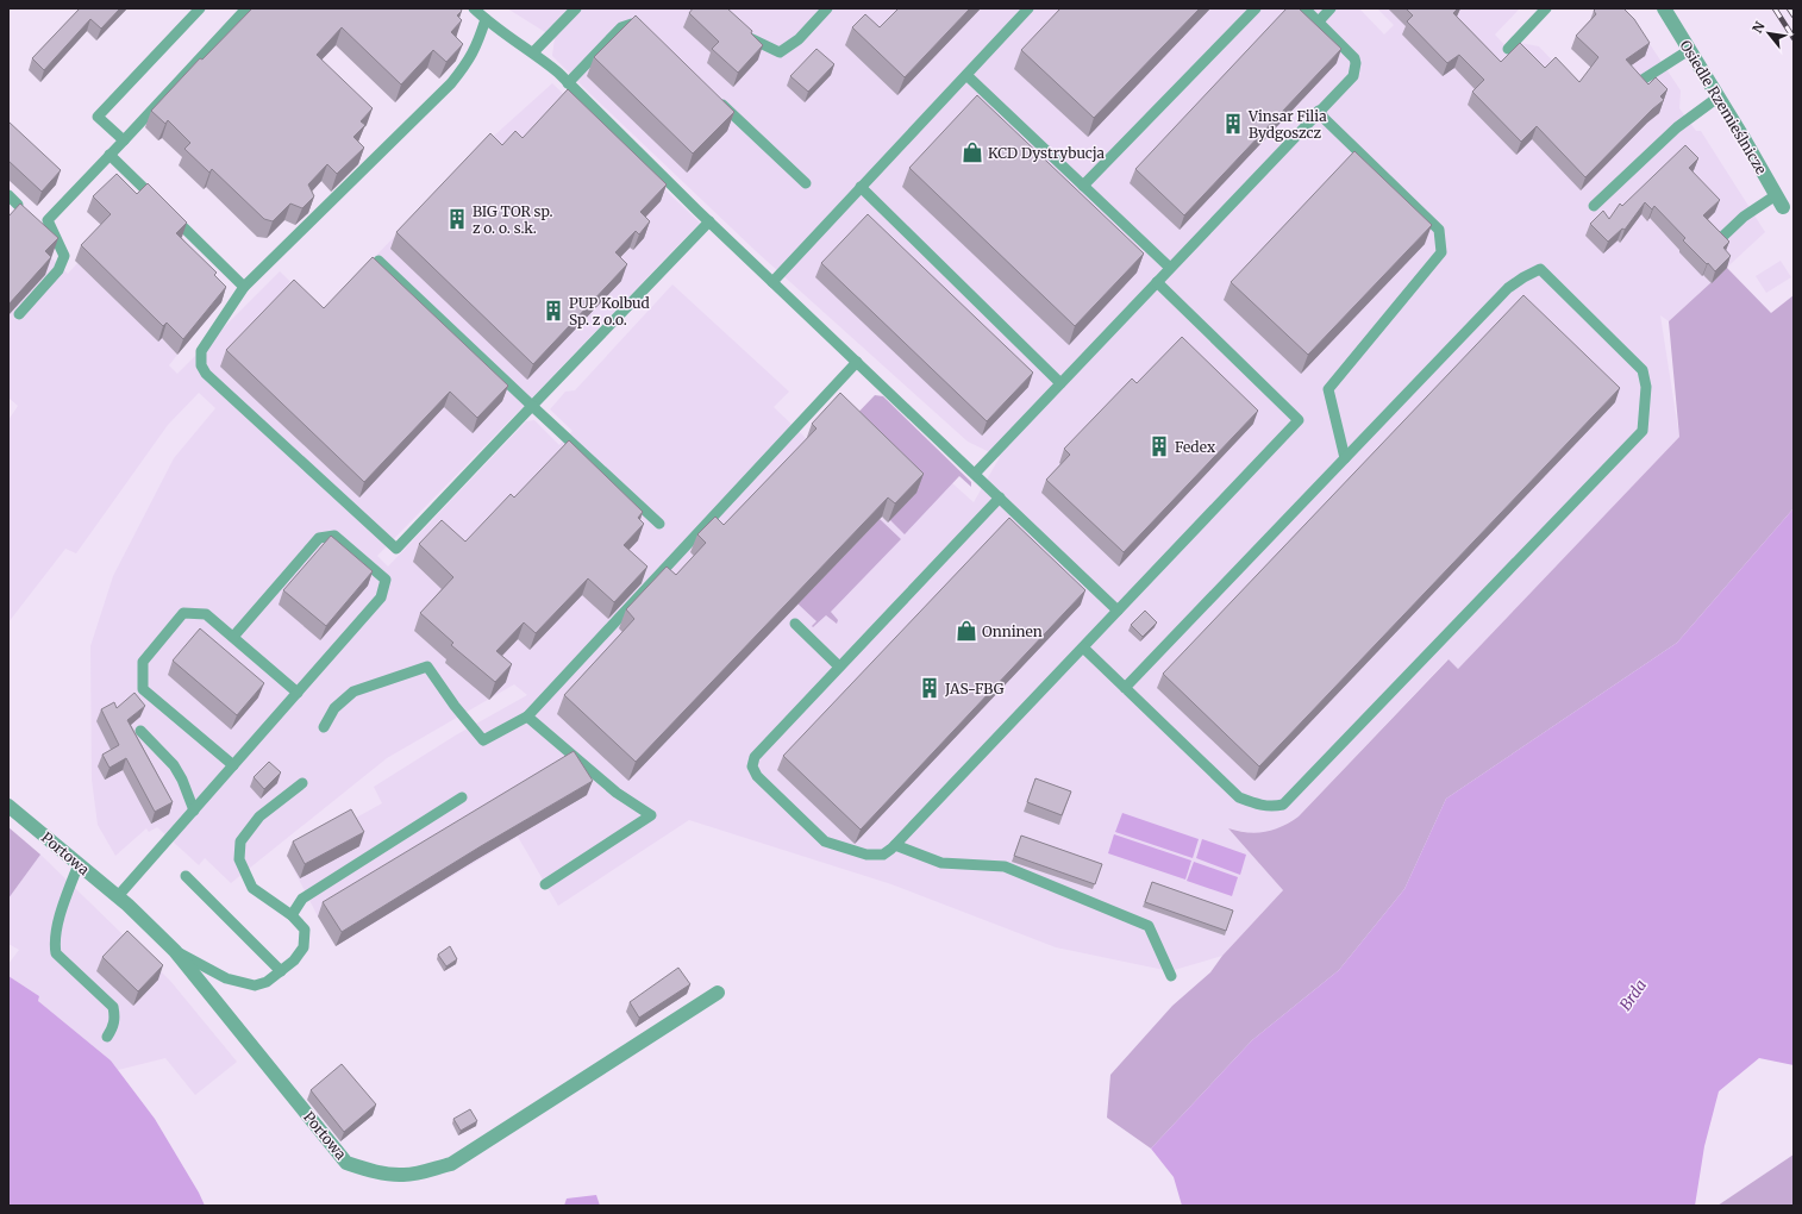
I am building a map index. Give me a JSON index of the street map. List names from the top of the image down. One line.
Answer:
{"streets":{"street":["Osiedle Rzemieślnicze","Portowa"]},"water":["Brda"],"places":{"building":["Vinsar Filia Bydgoszcz","BIG TOR sp. z o. o. s.k.","PUP Kolbud Sp. z o.o.","Fedex","JAS-FBG"],"shop":["KCD Dystrybucja","Onninen"]},"north":"top left"}
